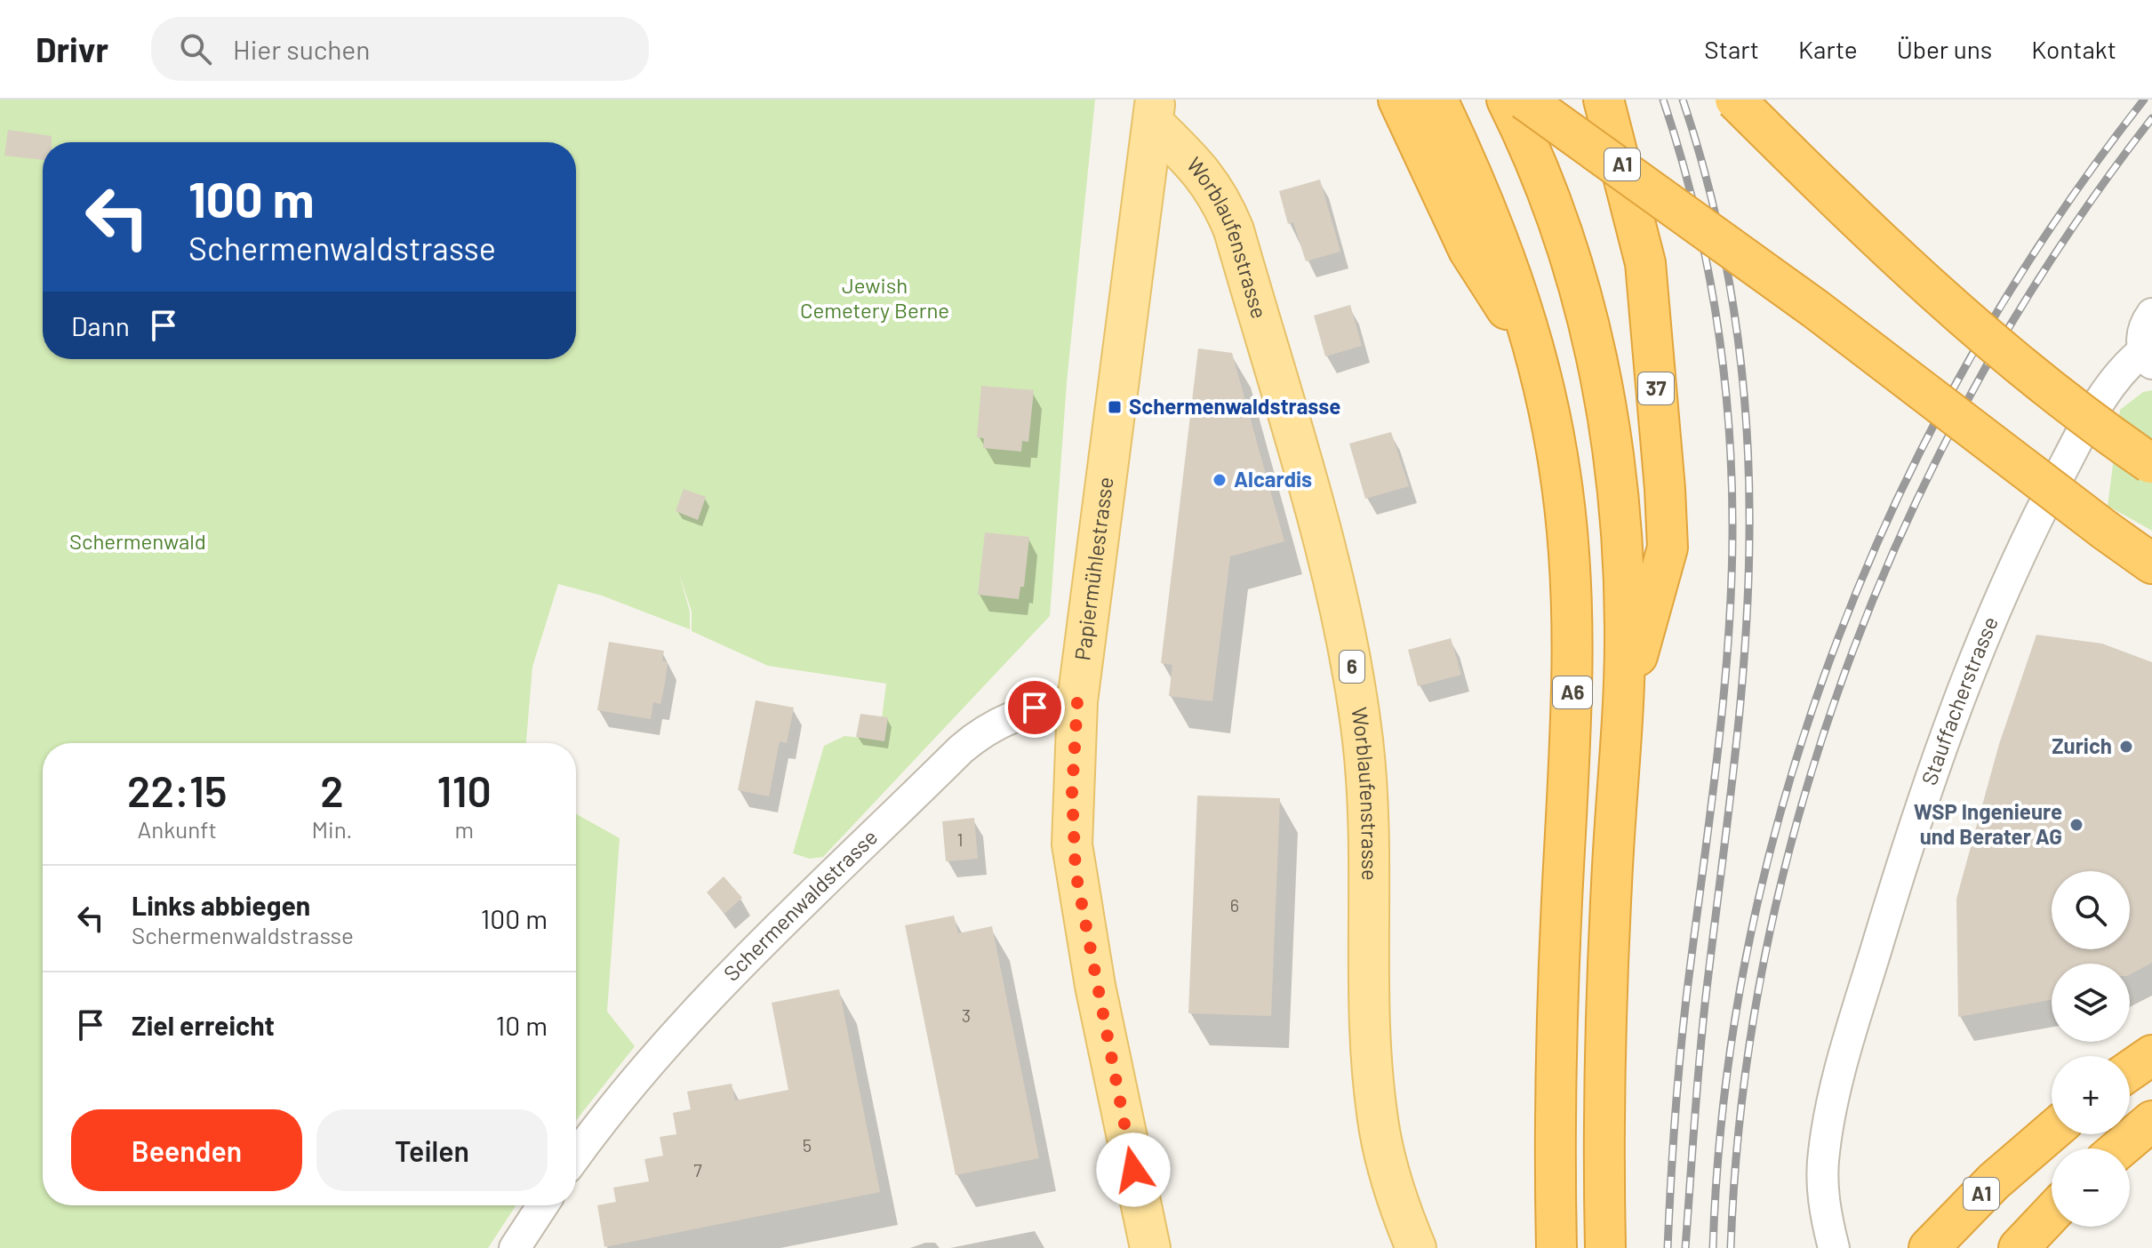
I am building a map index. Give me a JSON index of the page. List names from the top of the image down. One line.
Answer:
{"streets":{"highway":["A1","37","A6"],"main road":["Worblaufenstrasse","Papiermühlestrasse","6"],"street":["Stauffacherstrasse","Schermenwaldstrasse"]},"crossings":[["A1","37"],["Worblaufenstrasse","Papiermühlestrasse"],["37","A6"],["Papiermühlestrasse","Schermenwaldstrasse"]],"parks":["Jewish Cemetery Berne","Schermenwald"],"places":{"transit":["Schermenwaldstrasse"],"other":["Alcardis","Zurich","WSP Ingenieure und Berater AG"]},"house_numbers":["1","6","3","5","7"],"page":{"header":"Drivr","search":"Hier suchen","nav":["Start","Karte","Über uns","Kontakt"],"turn":["100 m","Schermenwaldstrasse"],"then":"Dann","eta":["22:15","Ankunft","2","Min.","110","m"],"list":[{"name":"Links abbiegen","note":"Schermenwaldstrasse","value":"100 m"},{"name":"Ziel erreicht","value":"10 m"}],"map_buttons":["+","−"],"buttons":["Beenden","Teilen"]}}
